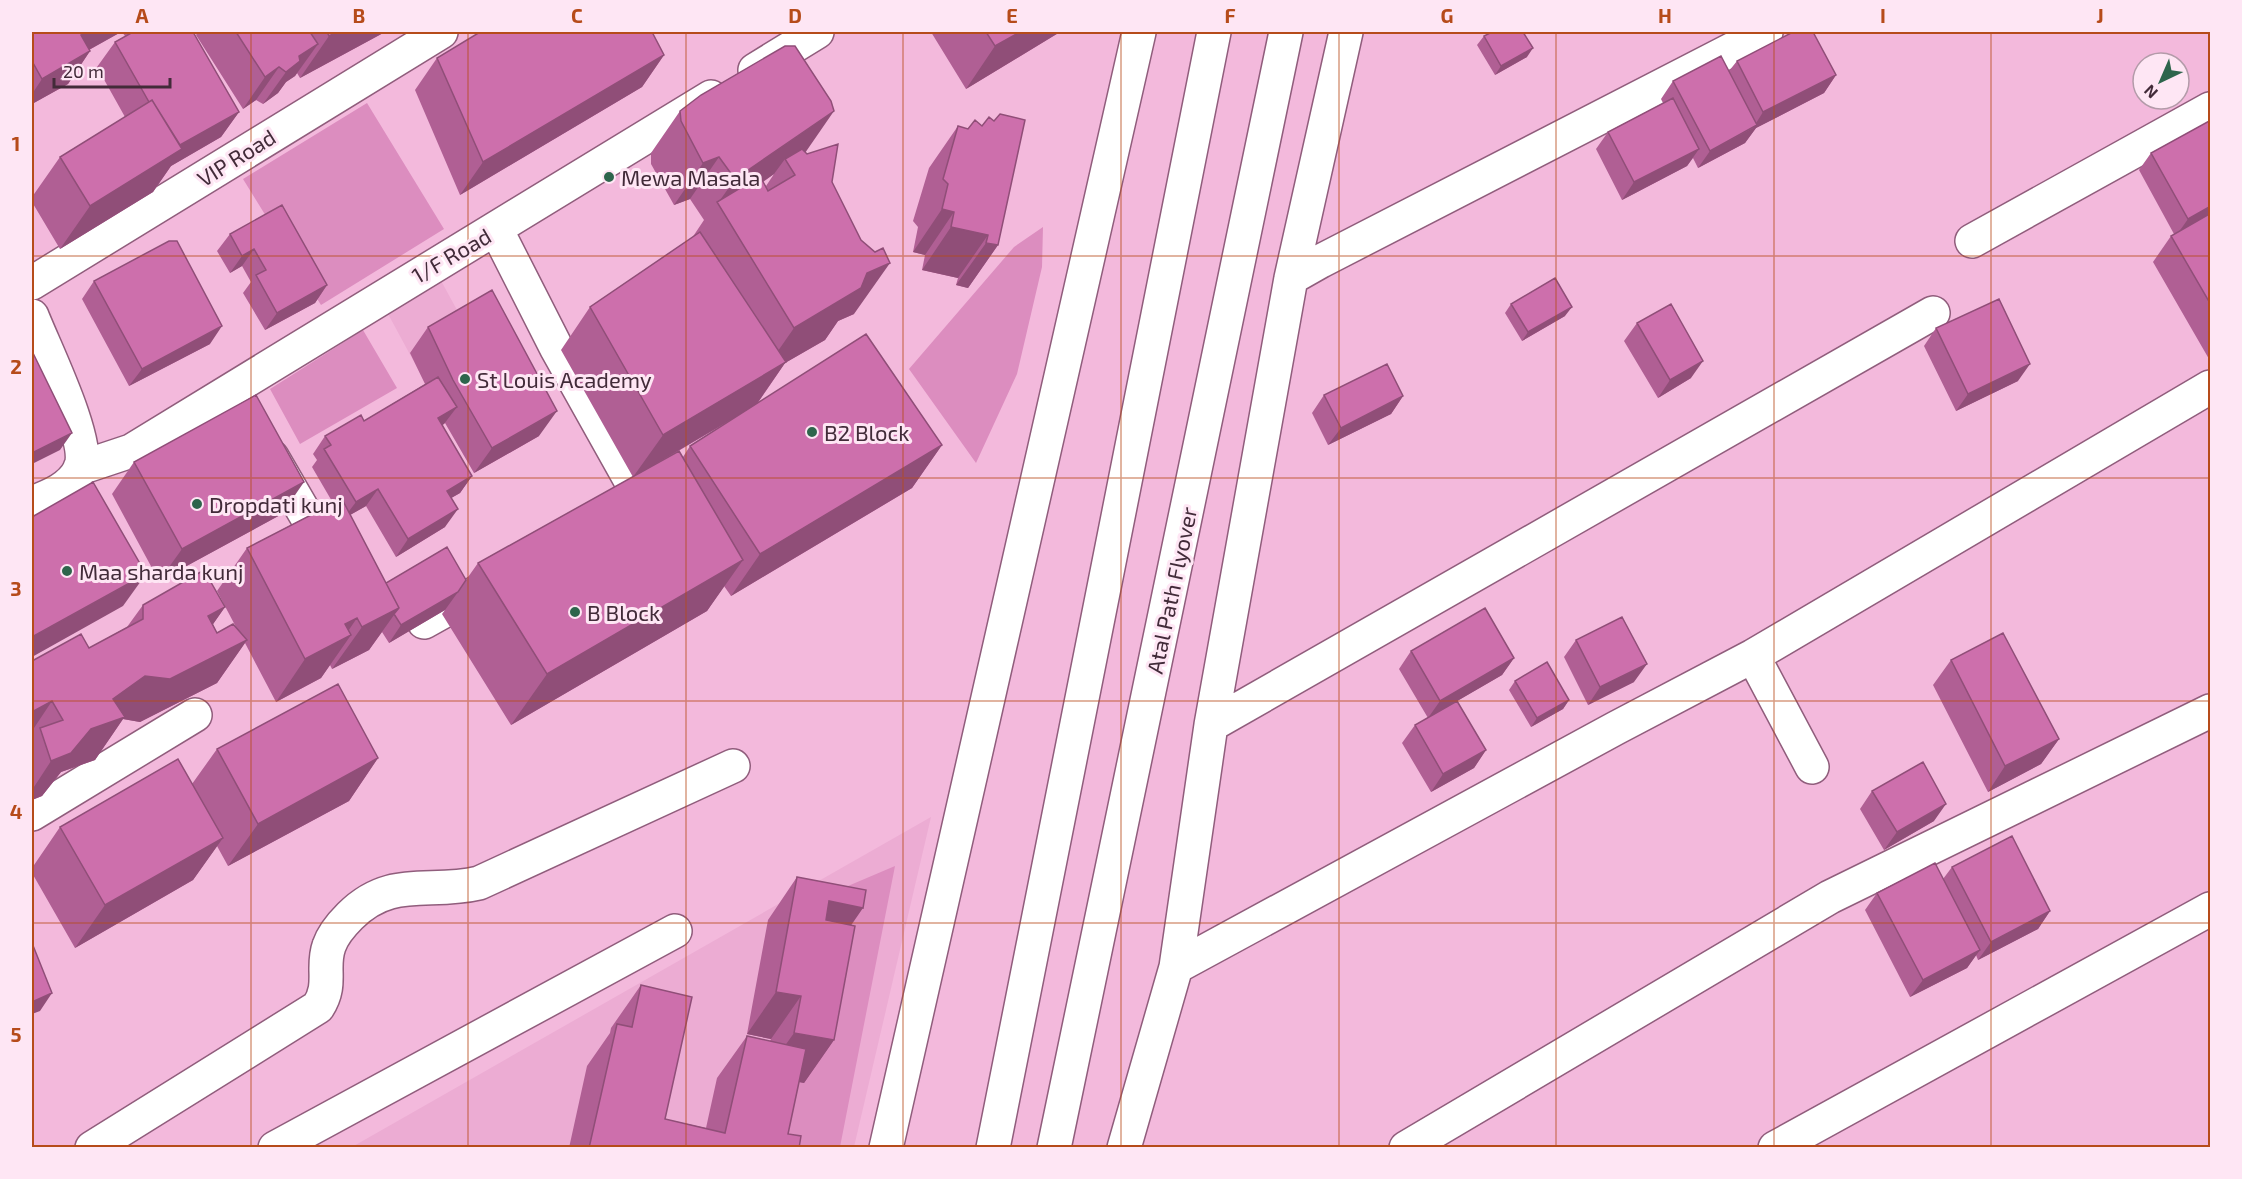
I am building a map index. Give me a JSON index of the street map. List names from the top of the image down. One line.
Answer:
{"streets":{"street":["VIP Road","1/F Road","Atal Path Flyover"]},"places":["Mewa Masala","St Louis Academy","B2 Block","Dropdati kunj","Maa sharda kunj","B Block"],"scale_bar":"20 m","north":"bottom left","grid":{"columns":["A","B","C","D","E","F","G","H","I","J"],"rows":["1","2","3","4","5"]}}
